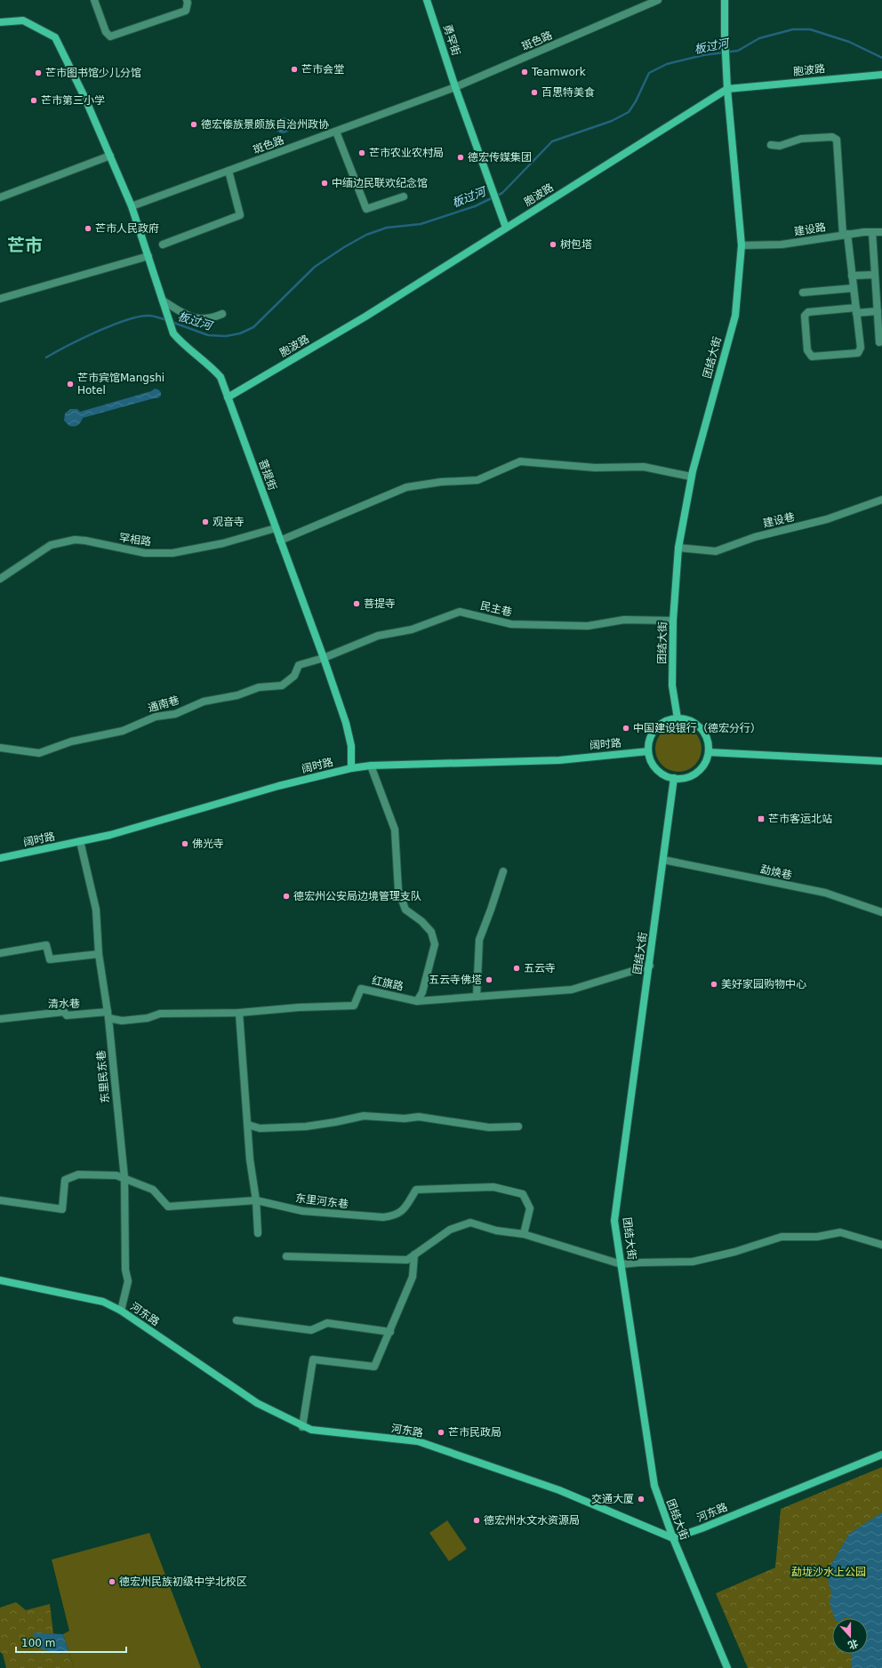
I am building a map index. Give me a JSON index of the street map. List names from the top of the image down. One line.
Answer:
{"streets":{"main road":["勇罕街","胞波路","团结大街","菩提街","阔时路","河东路"],"street":["斑色路","建设路","建设巷","罕相路","民主巷","通南巷","勐焕巷","红旗路","清水巷","东里民东巷","东里河东巷"]},"crossings":[["勇罕街","斑色路"],["勇罕街","胞波路"],["斑色路","菩提街"],["胞波路","团结大街"],["胞波路","菩提街"],["建设路","团结大街"],["团结大街","建设巷"],["团结大街","民主巷"],["团结大街","阔时路"],["团结大街","勐焕巷"],["团结大街","红旗路"],["团结大街","河东路"],["菩提街","罕相路"],["菩提街","民主巷"],["菩提街","通南巷"],["菩提街","阔时路"],["民主巷","通南巷"],["阔时路","东里民东巷"],["红旗路","清水巷"],["红旗路","东里民东巷"],["清水巷","东里民东巷"],["东里民东巷","东里河东巷"],["东里民东巷","河东路"]],"districts":["芒市"],"water":["板过河"],"parks":["勐垅沙水上公园"],"places":{"other":["芒市会堂","Teamwork","芒市图书馆少儿分馆","百思特美食","芒市第三小学","德宏傣族景颇族自治州政协","芒市农业农村局","德宏传媒集团","中缅边民联欢纪念馆","芒市人民政府","树包塔","芒市宾馆Mangshi Hotel","观音寺","菩提寺","中国建设银行（德宏分行）","佛光寺","德宏州公安局边境管理支队","五云寺","五云寺佛塔","美好家园购物中心","芒市民政局","交通大厦","德宏州水文水资源局","德宏州民族初级中学北校区"],"transit":["芒市客运北站"]},"scale_bar":"100 m","north":"bottom"}
